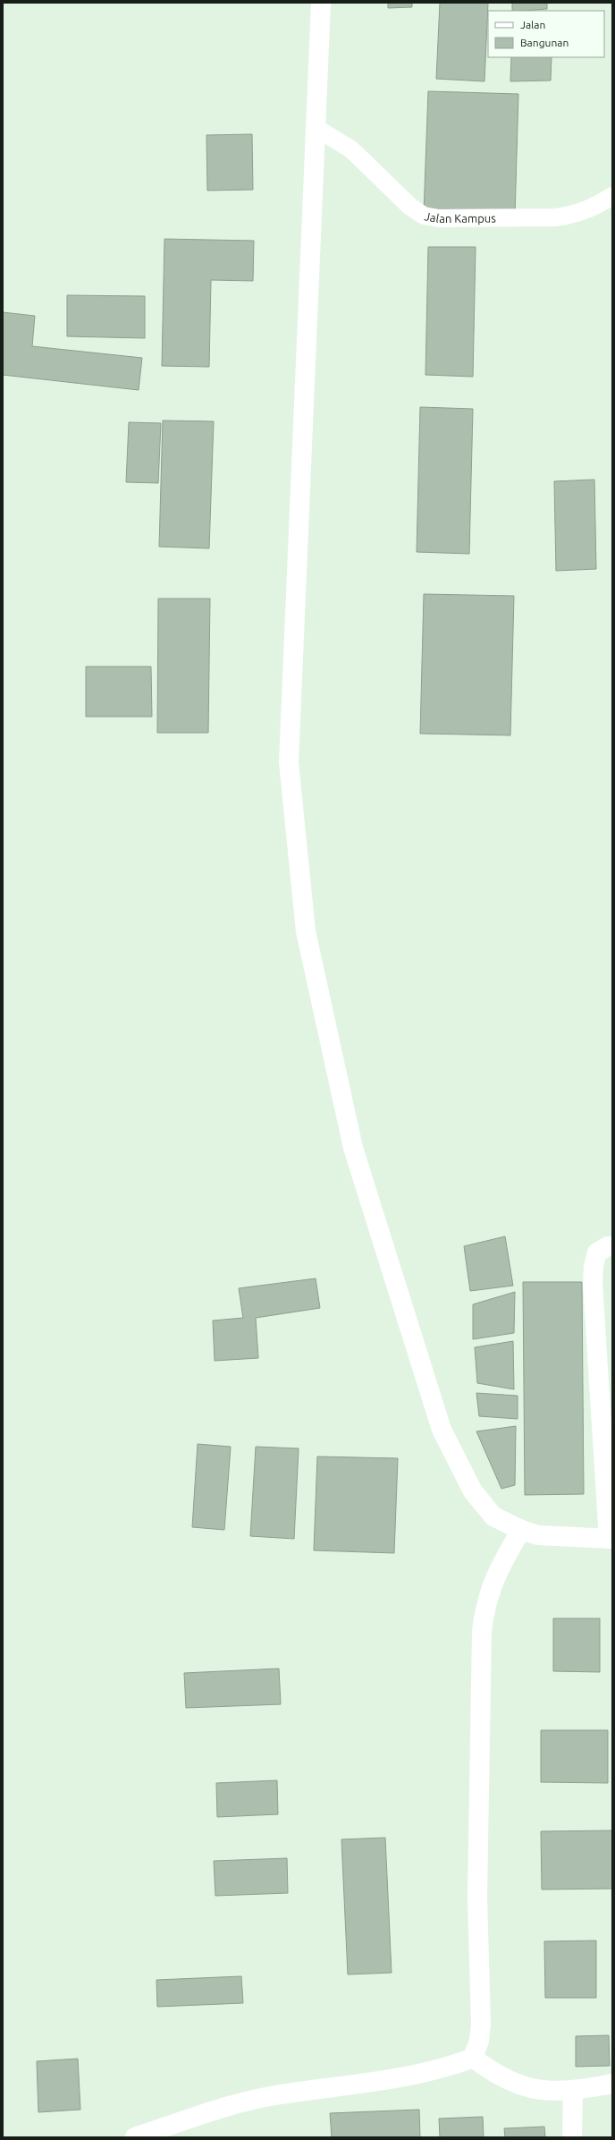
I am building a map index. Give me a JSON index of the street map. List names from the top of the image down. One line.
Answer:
{"streets":{"lane":["Jalan Kampus"]},"legend":["Jalan","Bangunan"]}
